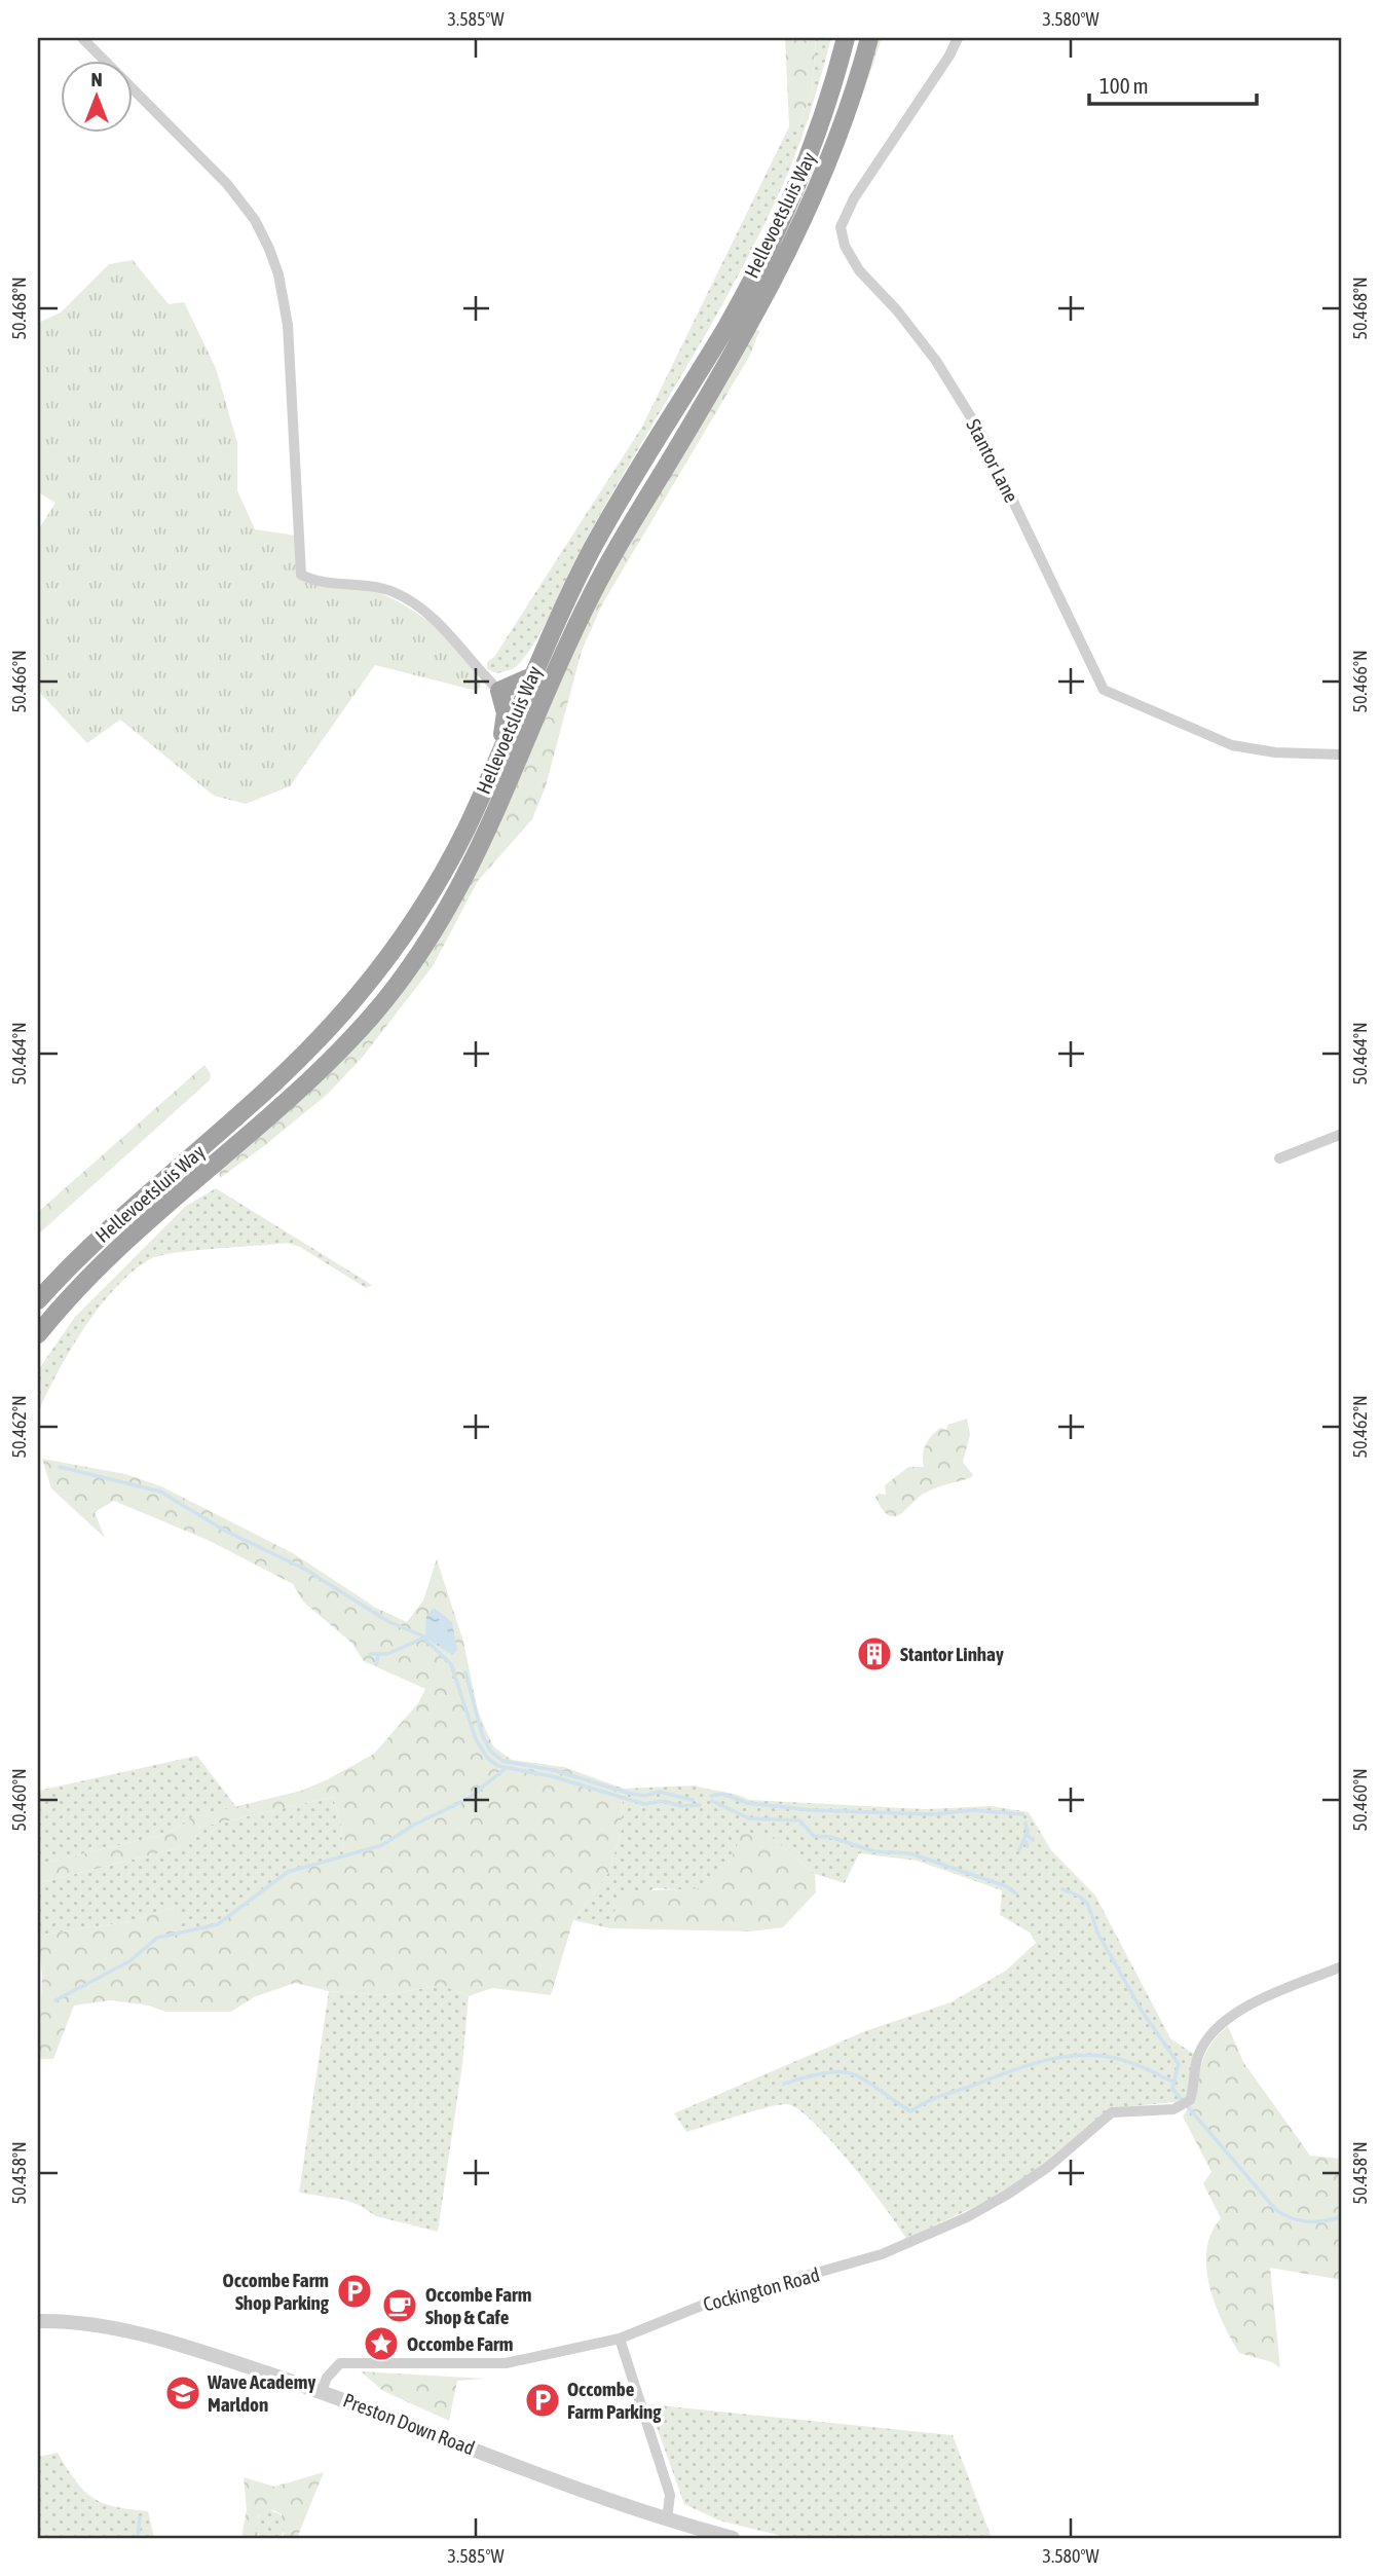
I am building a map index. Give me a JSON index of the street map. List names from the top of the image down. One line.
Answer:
{"streets":{"highway":["Hellevoetsluis Way"],"street":["Stantor Lane","Cockington Road","Preston Down Road"]},"crossings":[["Cockington Road","Preston Down Road"]],"places":{"building":["Stantor Linhay"],"parking":["Occombe Farm Shop Parking","Occombe Farm Parking"],"cafe":["Occombe Farm Shop & Cafe"],"place":["Occombe Farm"],"school or university":["Wave Academy Marldon"]},"scale_bar":"100 m","north":"top","coordinates":["3.585°W","3.580°W","50.468°N","50.466°N","50.464°N","50.462°N","50.460°N","50.458°N"]}
